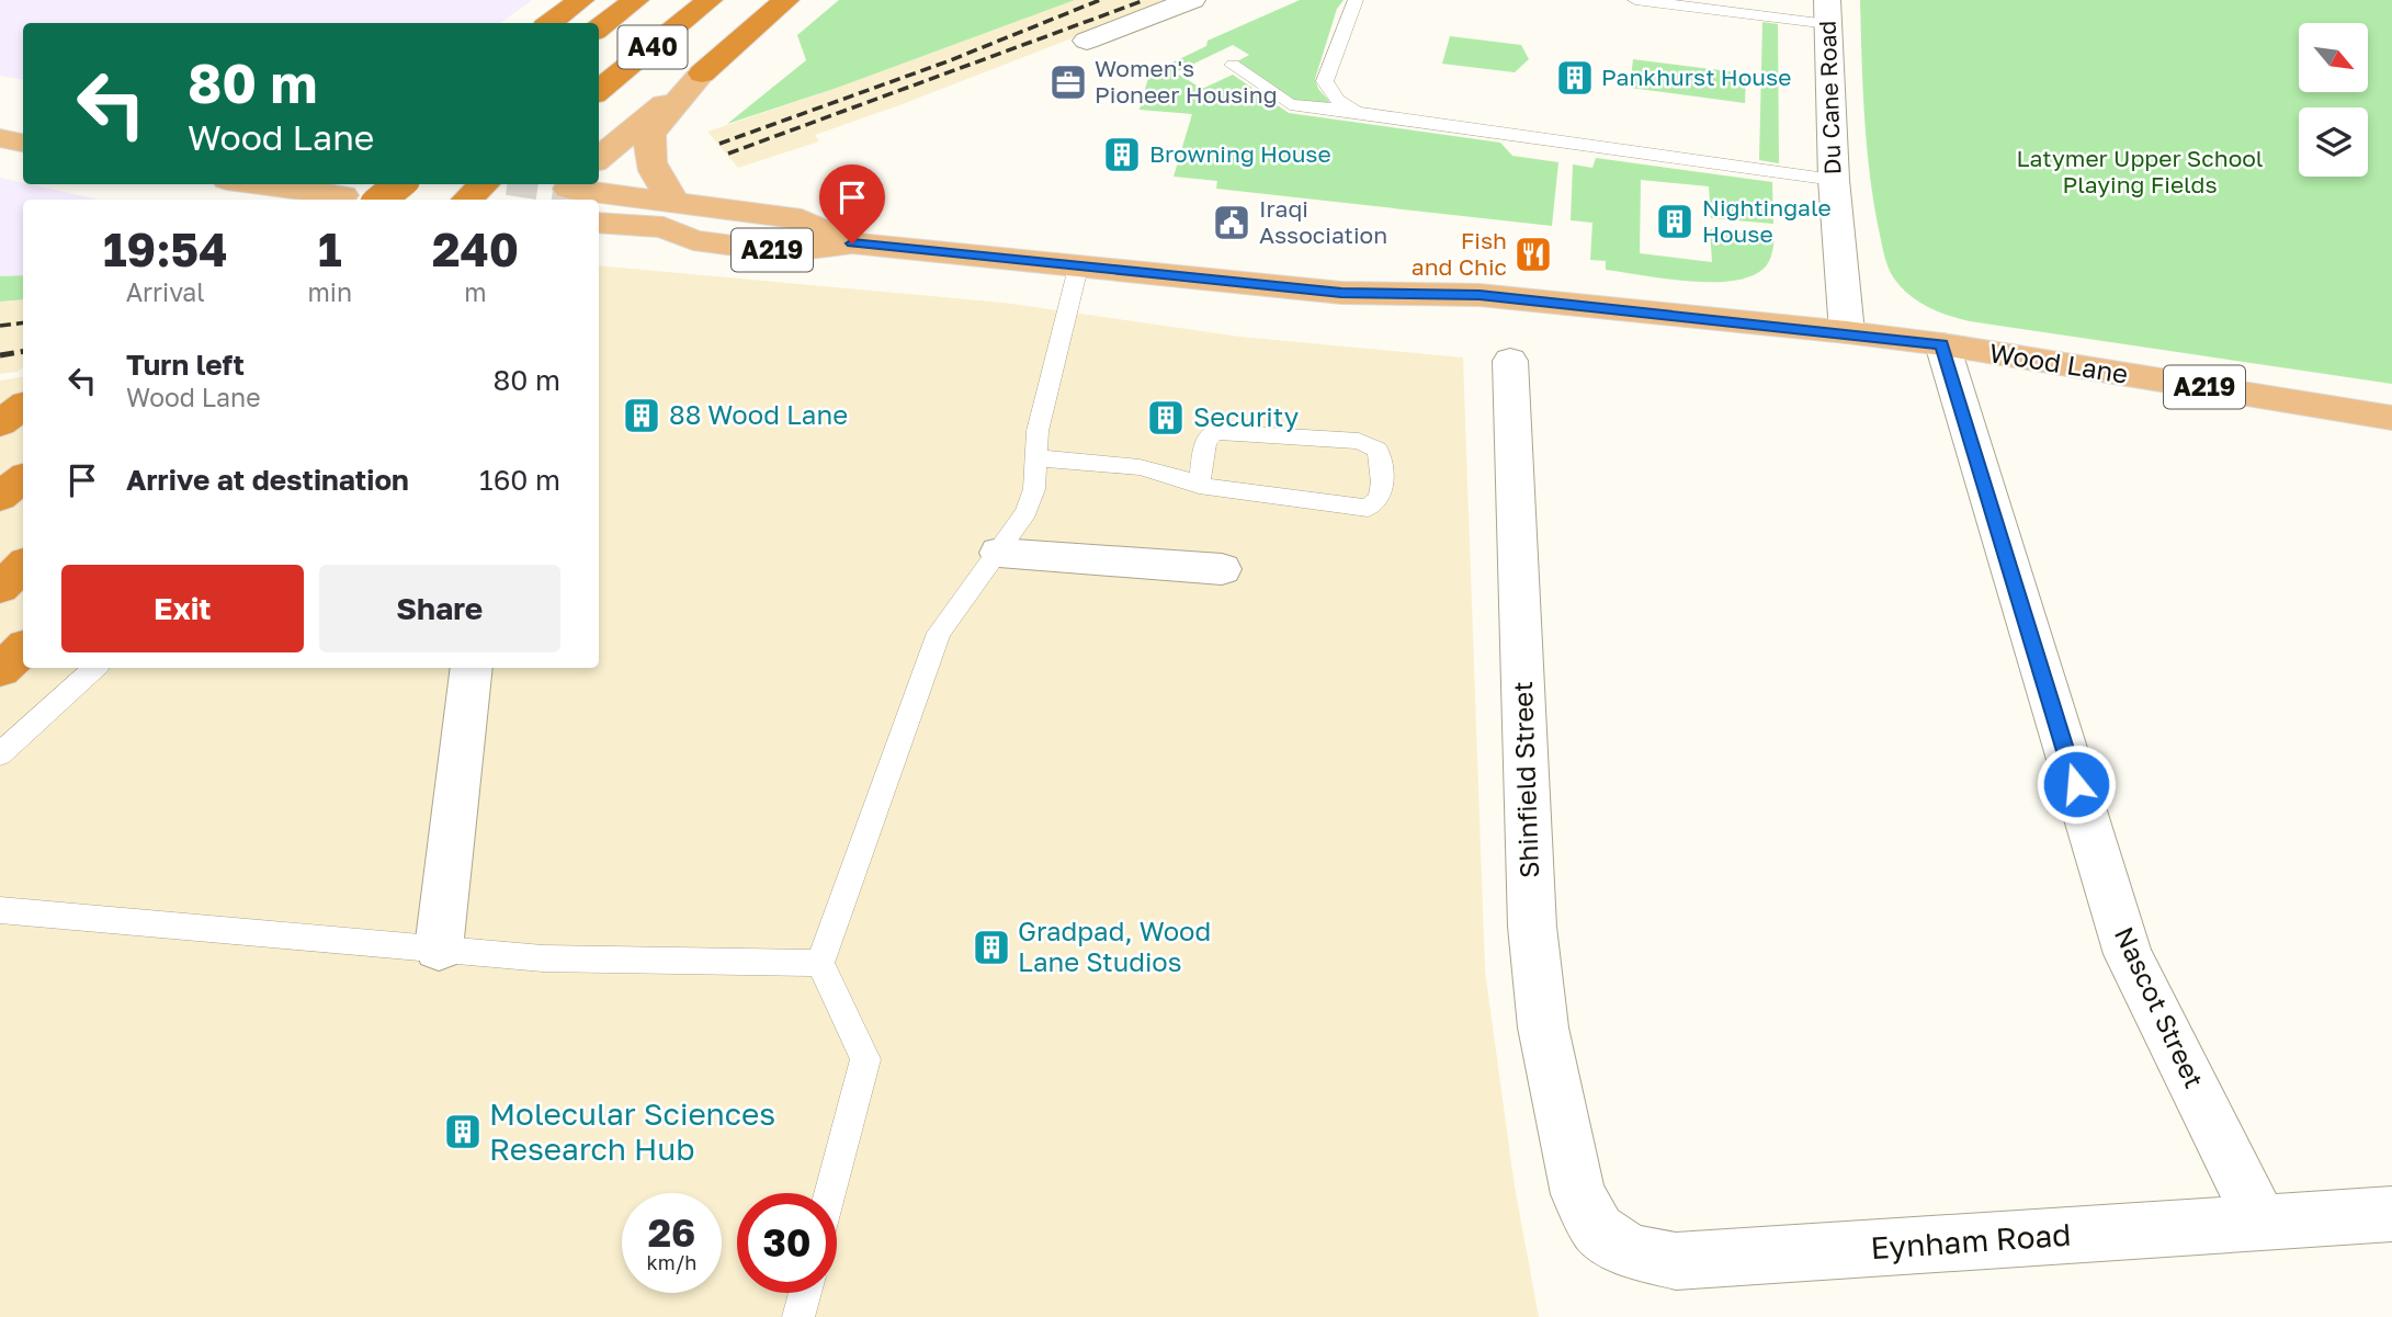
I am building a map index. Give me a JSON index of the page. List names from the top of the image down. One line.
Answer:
{"streets":{"highway":["A40"],"main road":["A219","Wood Lane"],"street":["Du Cane Road","Shinfield Street","Nascot Street","Eynham Road"]},"crossings":[["Du Cane Road","Wood Lane"],["Wood Lane","Nascot Street"],["Shinfield Street","Eynham Road"],["Nascot Street","Eynham Road"]],"parks":["Latymer Upper School Playing Fields"],"places":{"building":["Pankhurst House","Browning House","Nightingale House","88 Wood Lane","Security","Gradpad, Wood Lane Studios","Molecular Sciences Research Hub"],"office":["Women's Pioneer Housing"],"public building":["Iraqi Association"],"restaurant":["Fish and Chic"]},"north":"bottom right","page":{"turn":["80 m","Wood Lane"],"eta":["19:54","Arrival","1","min","240","m"],"list":[{"name":"Turn left","note":"Wood Lane","value":"80 m"},{"name":"Arrive at destination","value":"160 m"}],"buttons":["Exit","Share"],"speed":"26 km/h","limit":"30"}}
